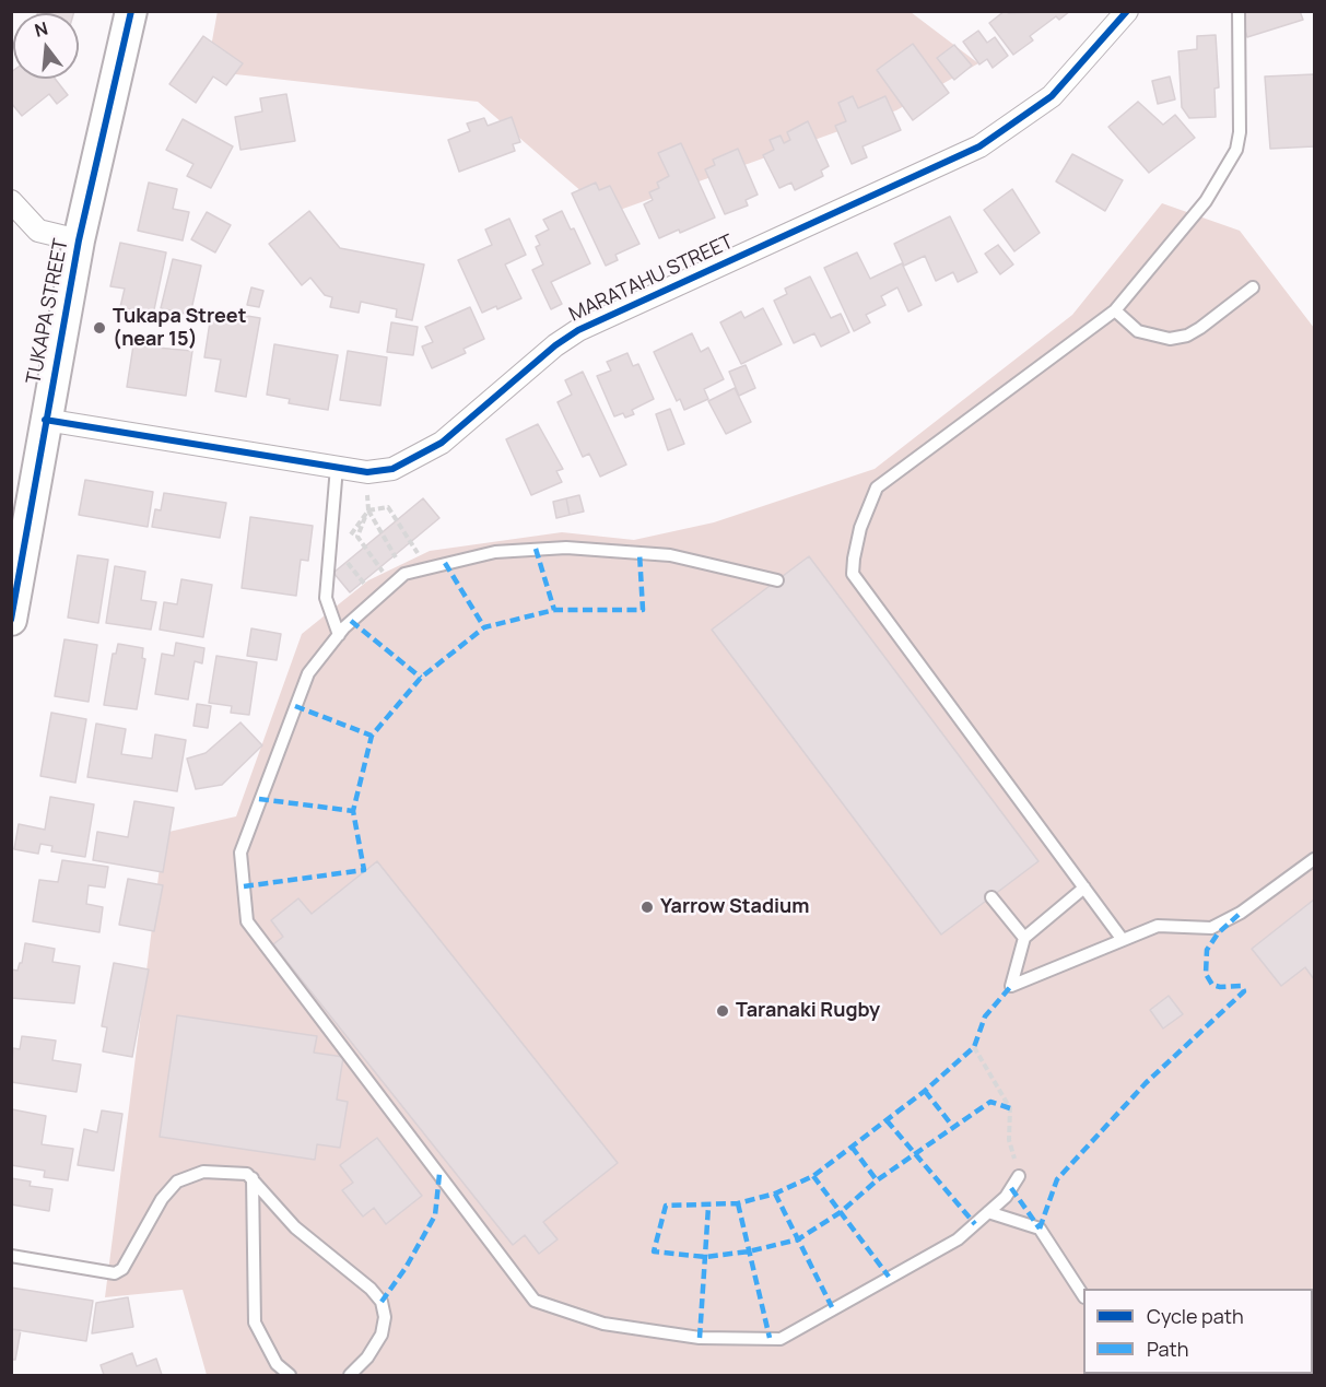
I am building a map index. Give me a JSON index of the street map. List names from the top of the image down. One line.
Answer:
{"streets":{"main road":["TUKAPA STREET"],"street":["MARATAHU STREET"]},"crossings":[["MARATAHU STREET","TUKAPA STREET"]],"places":["Tukapa Street (near 15)","Yarrow Stadium","Taranaki Rugby"],"legend":["Cycle path","Path"],"north":"top"}
